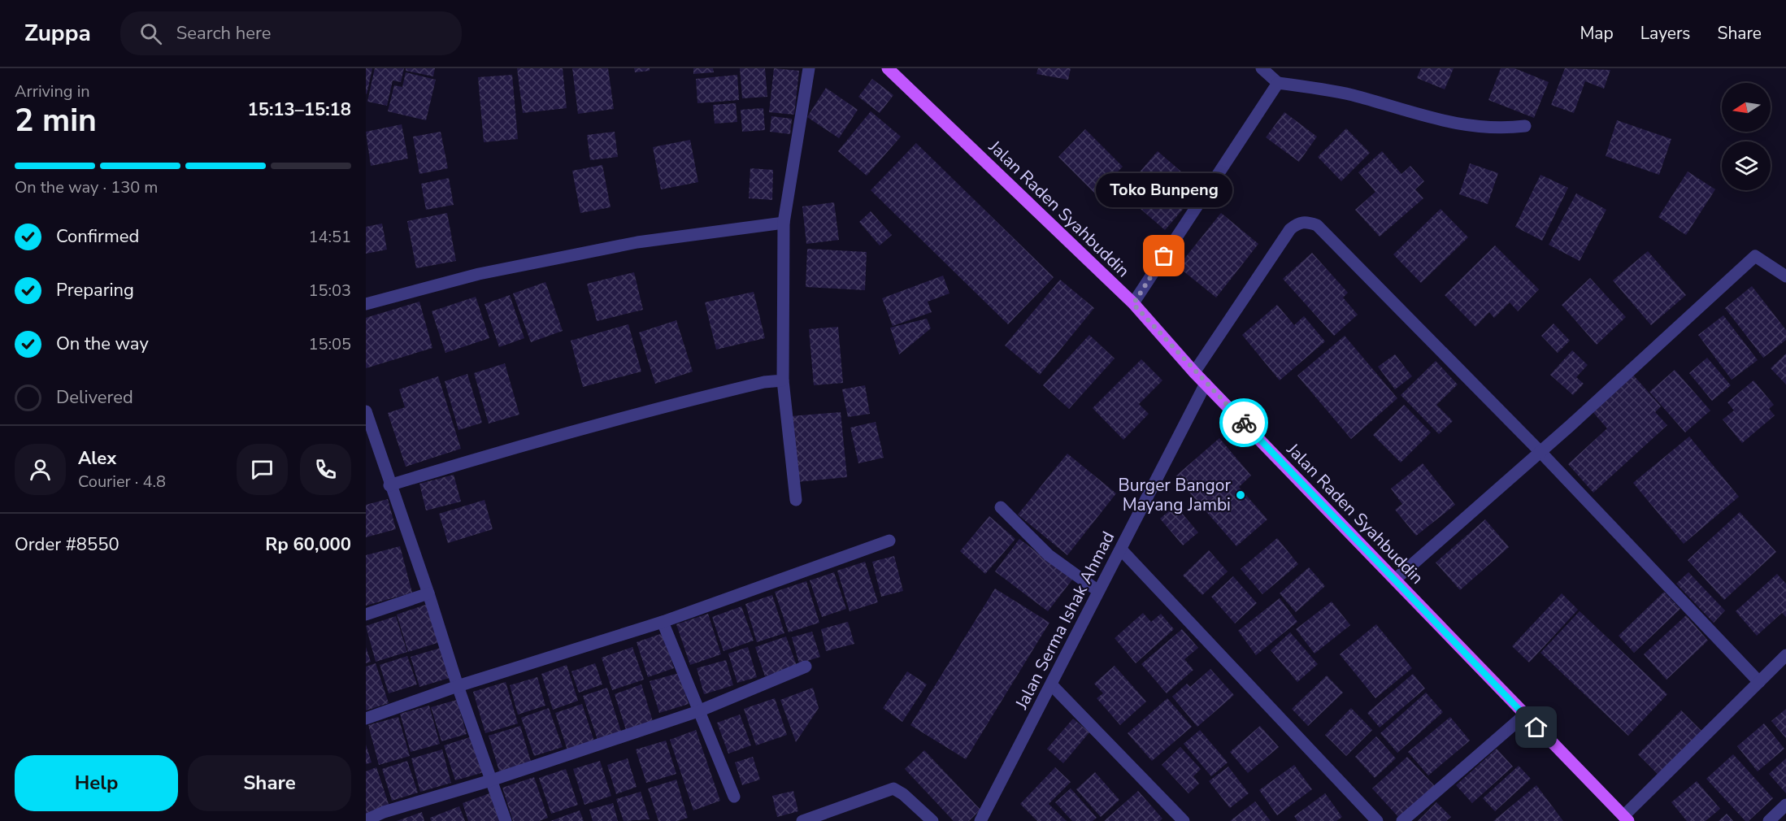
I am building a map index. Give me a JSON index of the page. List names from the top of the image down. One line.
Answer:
{"streets":{"main road":["Jalan Raden Syahbuddin"],"street":["Jalan Serma Ishak Ahmad"]},"crossings":[["Jalan Raden Syahbuddin","Jalan Serma Ishak Ahmad"]],"places":["Toko Bunpeng","Burger Bangor Mayang Jambi"],"north":"left","page":{"header":"Zuppa","search":"Search here","nav":["Map","Layers","Share"],"heading":["2 min","Arriving in","15:13–15:18"],"panel":["Alex","Courier · 4.8","Order #8550","Rp 60,000"],"bar":"On the way · 130 m","bubble":"Toko Bunpeng","list":[["Confirmed","14:51"],["Preparing","15:03"],["On the way","15:05"],"Delivered"],"buttons":["Help","Share"]}}
